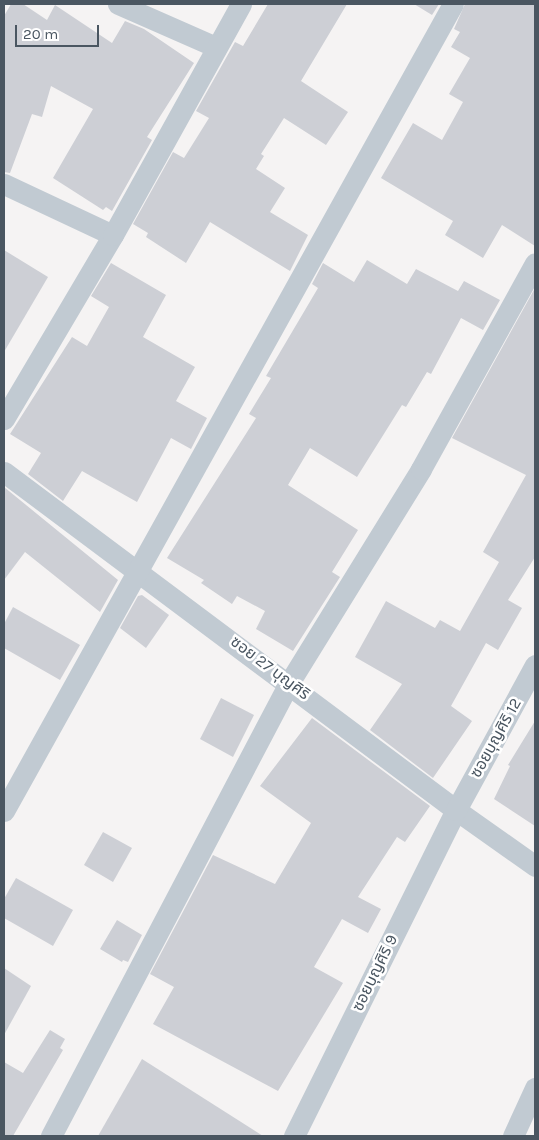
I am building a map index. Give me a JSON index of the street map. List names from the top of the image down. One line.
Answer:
{"streets":{"street":["ซอย 27 บุญศิริ","ซอยบุญศิริ 12","ซอยบุญศิริ 9"]},"crossings":[["ซอย 27 บุญศิริ","ซอยบุญศิริ 12"],["ซอย 27 บุญศิริ","ซอยบุญศิริ 9"],["ซอยบุญศิริ 12","ซอยบุญศิริ 9"]],"scale_bar":"20 m"}
